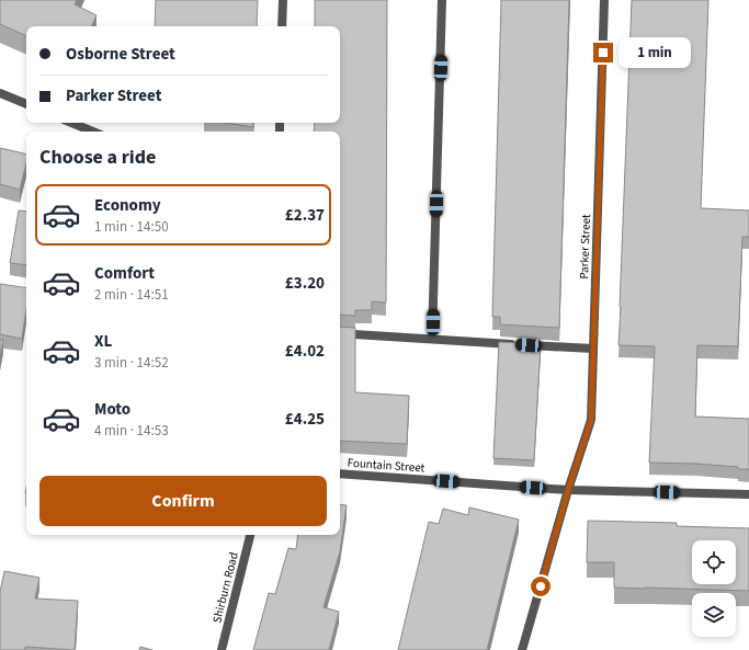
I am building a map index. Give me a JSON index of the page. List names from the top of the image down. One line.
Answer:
{"streets":{"street":["Parker Street","Fountain Street","Shirburn Road"]},"crossings":[["Parker Street","Fountain Street"]],"page":{"banner":["Osborne Street","Parker Street"],"bubble":"1 min","heading":"Choose a ride","list":[{"name":"Economy","note":"1 min · 14:50","value":"£2.37"},{"name":"Comfort","note":"2 min · 14:51","value":"£3.20"},{"name":"XL","note":"3 min · 14:52","value":"£4.02"},{"name":"Moto","note":"4 min · 14:53","value":"£4.25"}],"buttons":"Confirm"}}
